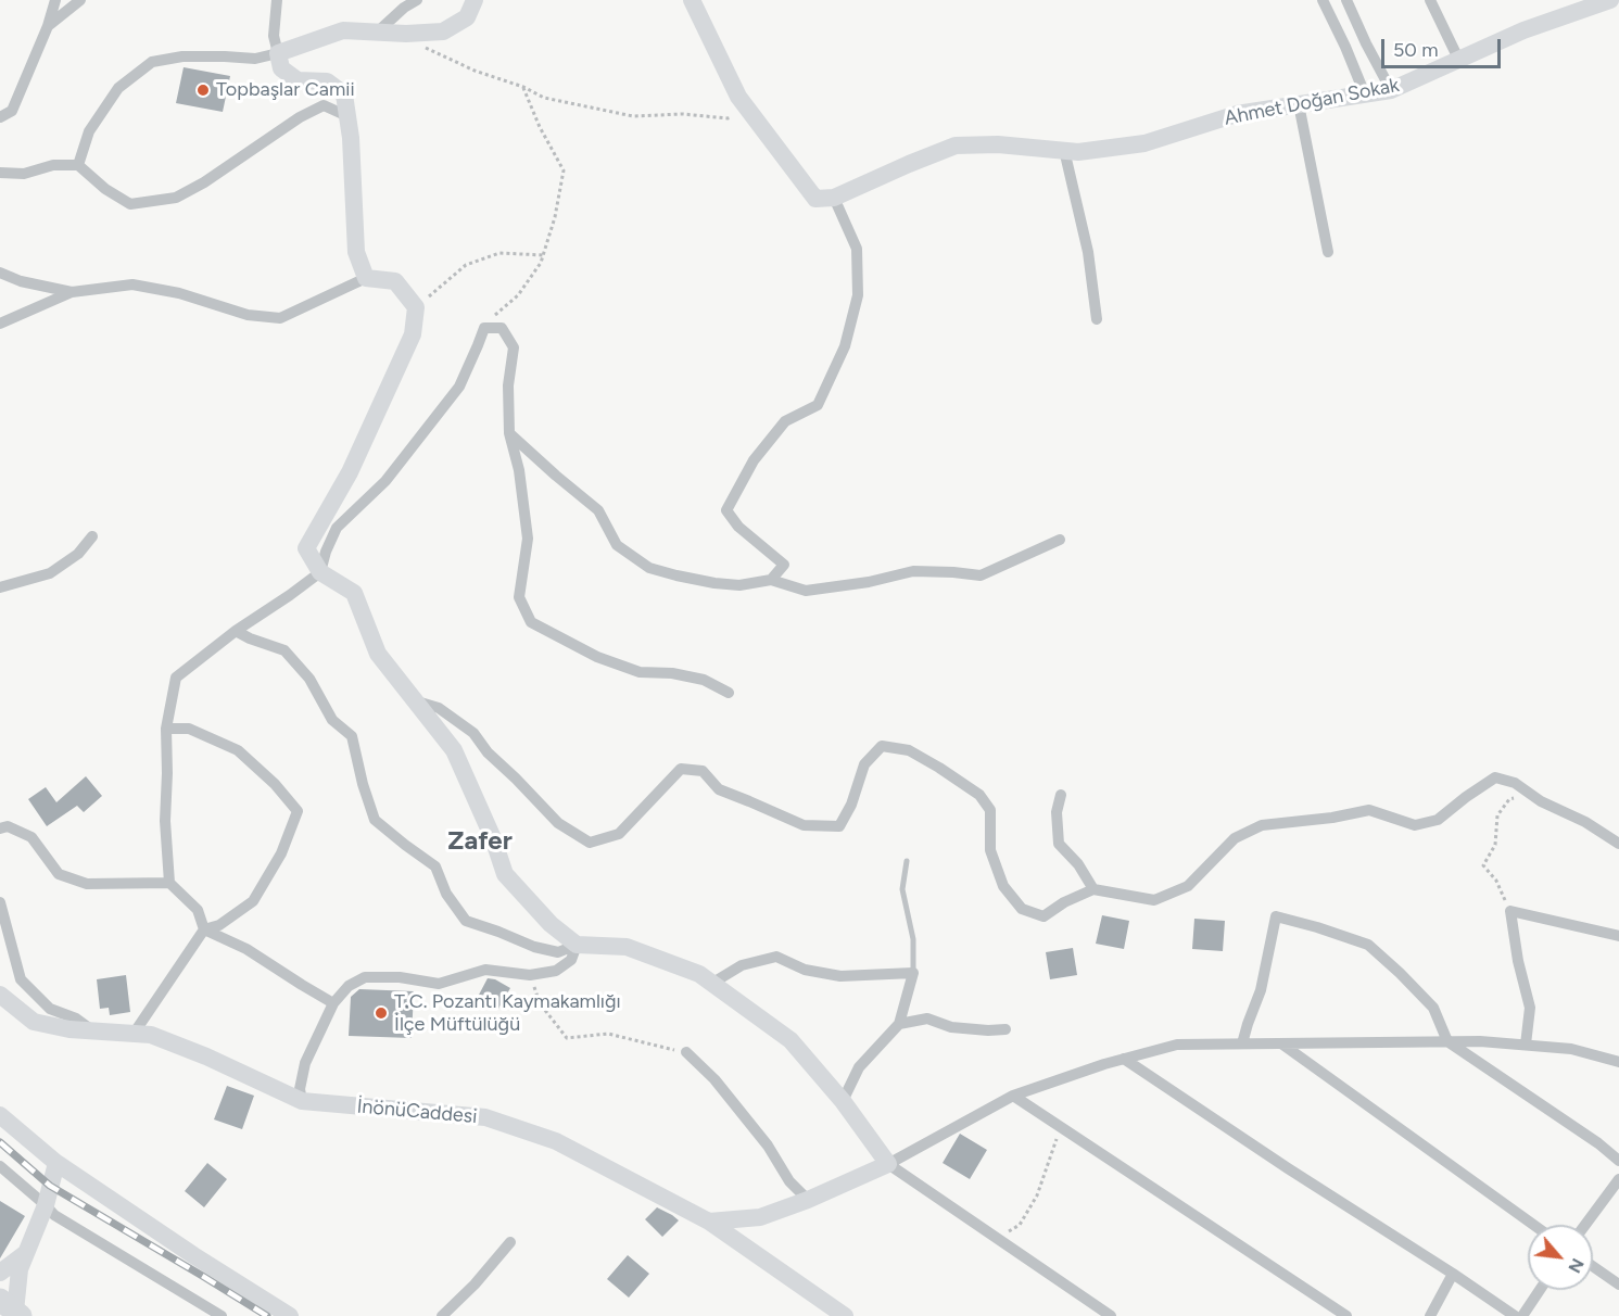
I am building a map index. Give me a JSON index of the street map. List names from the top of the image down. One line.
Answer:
{"streets":{"street":["Ahmet Doğan Sokak","İnönüCaddesi"]},"districts":["Zafer"],"places":["Topbaşlar Camii","T.C. Pozantı Kaymakamlığı İlçe Müftülüğü"],"scale_bar":"50 m","north":"bottom right"}
